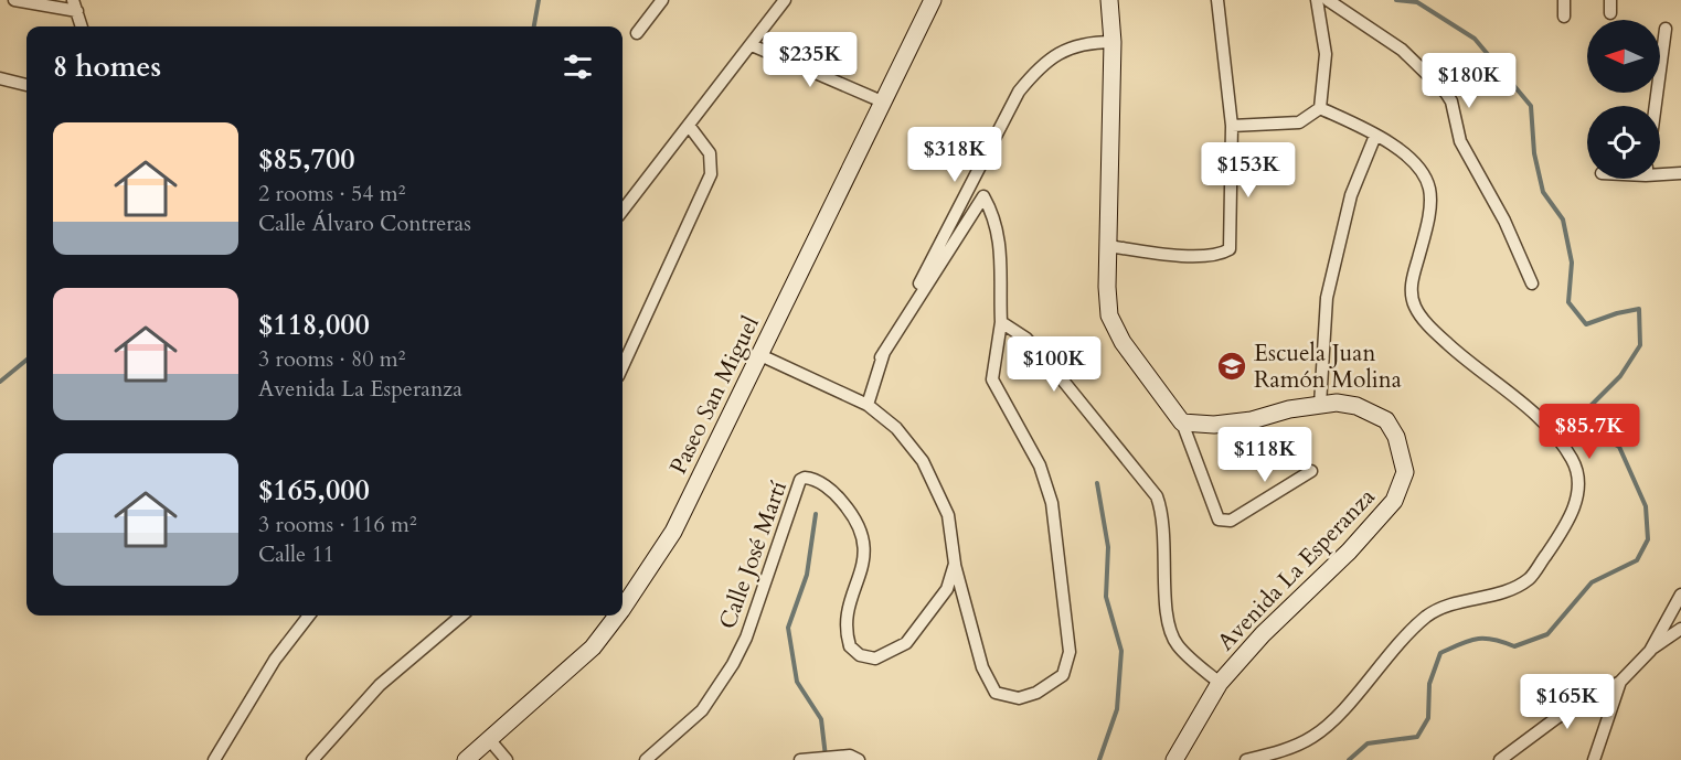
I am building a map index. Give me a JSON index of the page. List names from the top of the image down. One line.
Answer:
{"streets":{"street":["Paseo San Miguel","Calle José Martí","Avenida La Esperanza"]},"crossings":[["Paseo San Miguel","Calle José Martí"]],"places":{"school or university":["Escuela Juan Ramón Molina"]},"north":"left","page":{"heading":"8 homes","price":["$235K","$180K","$318K","$153K","$100K","$85.7K","$118K","$165K"],"list":[{"name":"$85,700","note":"2 rooms · 54 m² · Calle Álvaro Contreras"},{"name":"$118,000","note":"3 rooms · 80 m² · Avenida La Esperanza"},{"name":"$165,000","note":"3 rooms · 116 m² · Calle 11"}]}}
